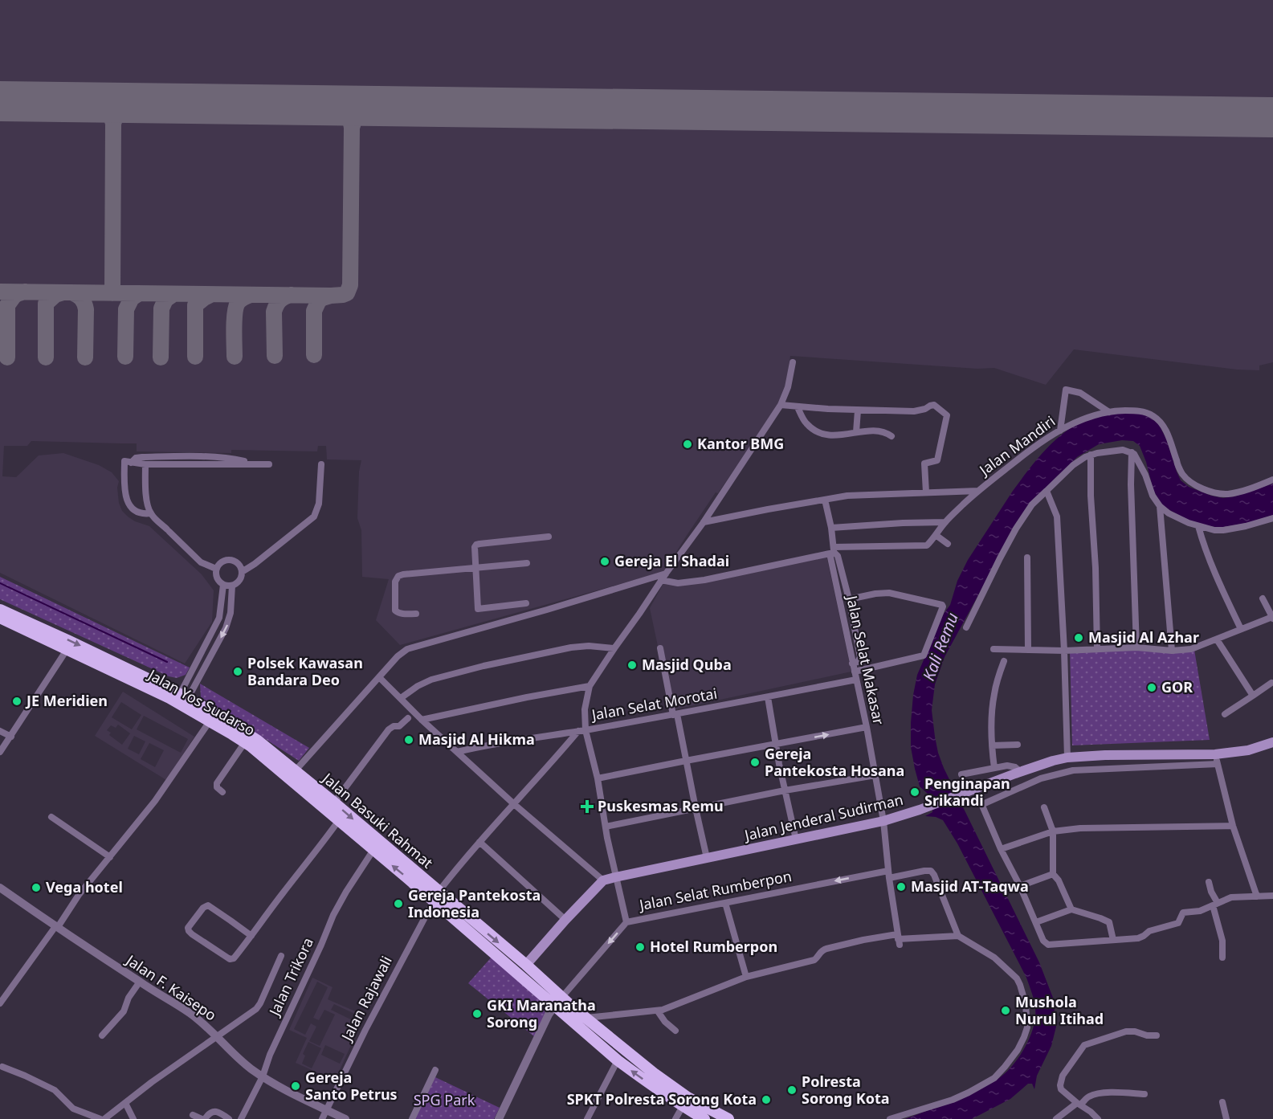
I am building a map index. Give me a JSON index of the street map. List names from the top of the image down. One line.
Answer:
{"streets":{"highway":["Jalan Yos Sudarso","Jalan Basuki Rahmat"],"main road":["Jalan Jenderal Sudirman"],"street":["Jalan Mandiri","Jalan Selat Makasar","Jalan Selat Morotai","Jalan Selat Rumberpon","Jalan Trikora","Jalan F. Kaisepo","Jalan Rajawali"]},"crossings":[["Jalan Selat Makasar","Jalan Selat Morotai"],["Jalan Selat Makasar","Jalan Jenderal Sudirman"],["Jalan Selat Makasar","Jalan Selat Rumberpon"],["Jalan Yos Sudarso","Jalan Basuki Rahmat"],["Jalan Yos Sudarso","Jalan Selat Rumberpon"],["Jalan Yos Sudarso","Jalan Trikora"],["Jalan Yos Sudarso","Jalan Rajawali"],["Jalan Selat Morotai","Jalan Rajawali"],["Jalan Basuki Rahmat","Jalan Selat Rumberpon"],["Jalan Basuki Rahmat","Jalan Rajawali"],["Jalan Trikora","Jalan F. Kaisepo"],["Jalan F. Kaisepo","Jalan Rajawali"]],"one_way":["Jalan Basuki Rahmat","Jalan Selat Rumberpon"],"water":["Kali Remu"],"parks":["SPG Park"],"places":{"other":["Kantor BMG","Gereja El Shadai","Masjid Al Azhar","Masjid Quba","Polsek Kawasan Bandara Deo","GOR","JE Meridien","Masjid Al Hikma","Gereja Pantekosta Hosana","Penginapan Srikandi","Masjid AT-Taqwa","Vega hotel","Gereja Pantekosta Indonesia","Hotel Rumberpon","Mushola Nurul Itihad","GKI Maranatha Sorong","Gereja Santo Petrus","Polresta Sorong Kota","SPKT Polresta Sorong Kota"],"health":["Puskesmas Remu"]}}
